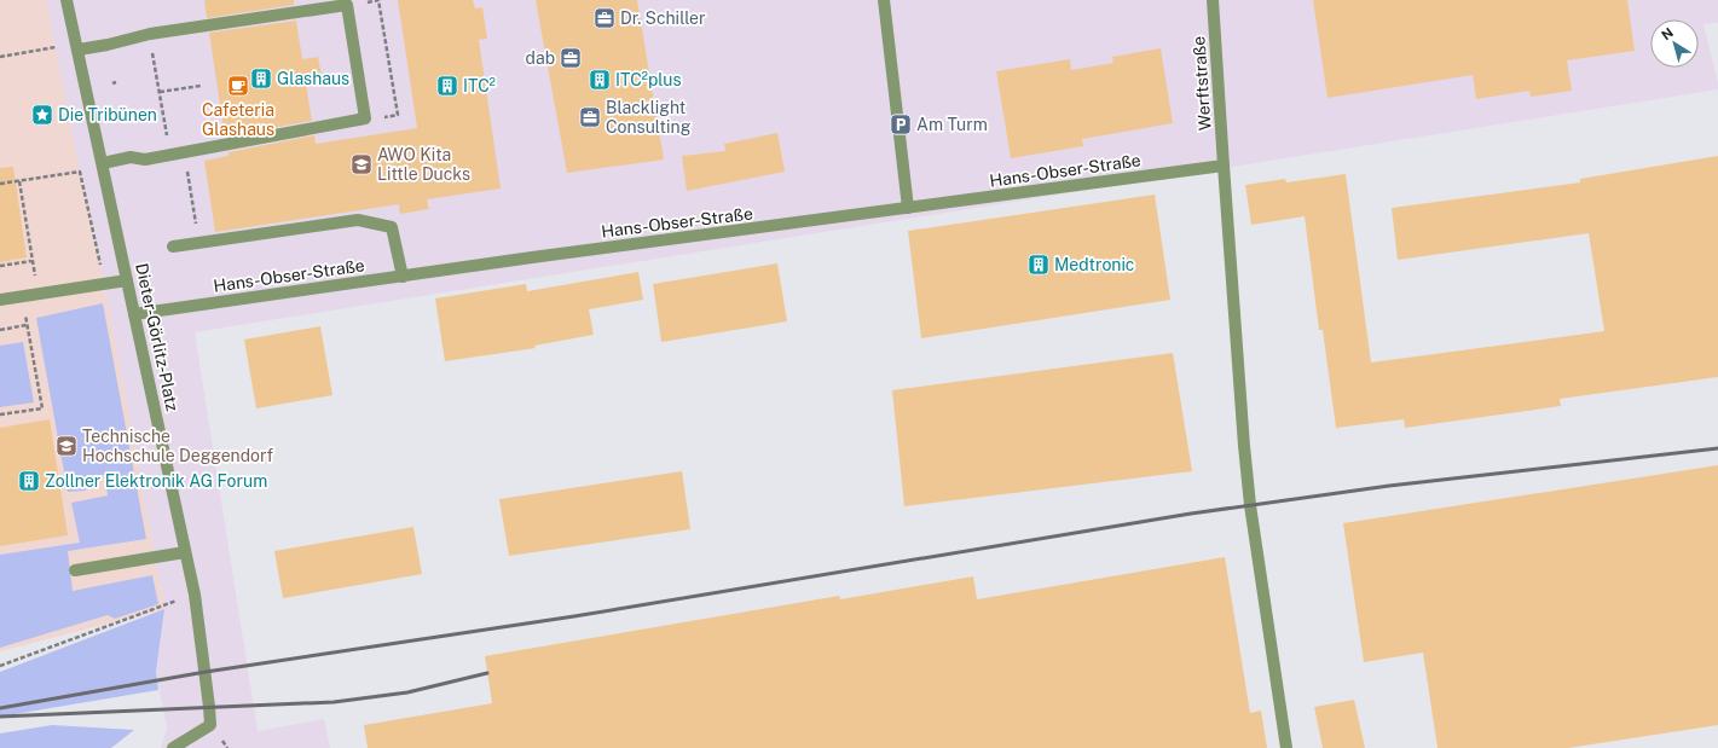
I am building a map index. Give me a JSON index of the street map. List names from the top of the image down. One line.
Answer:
{"streets":{"street":["Werftstraße","Hans-Obser-Straße","Dieter-Görlitz-Platz"]},"crossings":[["Werftstraße","Hans-Obser-Straße"],["Hans-Obser-Straße","Dieter-Görlitz-Platz"]],"places":{"office":["Dr. Schiller","dab","Blacklight Consulting"],"building":["Glashaus","ITC²plus","ITC²","Medtronic","Zollner Elektronik AG Forum"],"cafe":["Cafeteria Glashaus"],"place":["Die Tribünen"],"parking":["Am Turm"],"school or university":["AWO Kita Little Ducks","Technische Hochschule Deggendorf"]},"north":"top left"}
